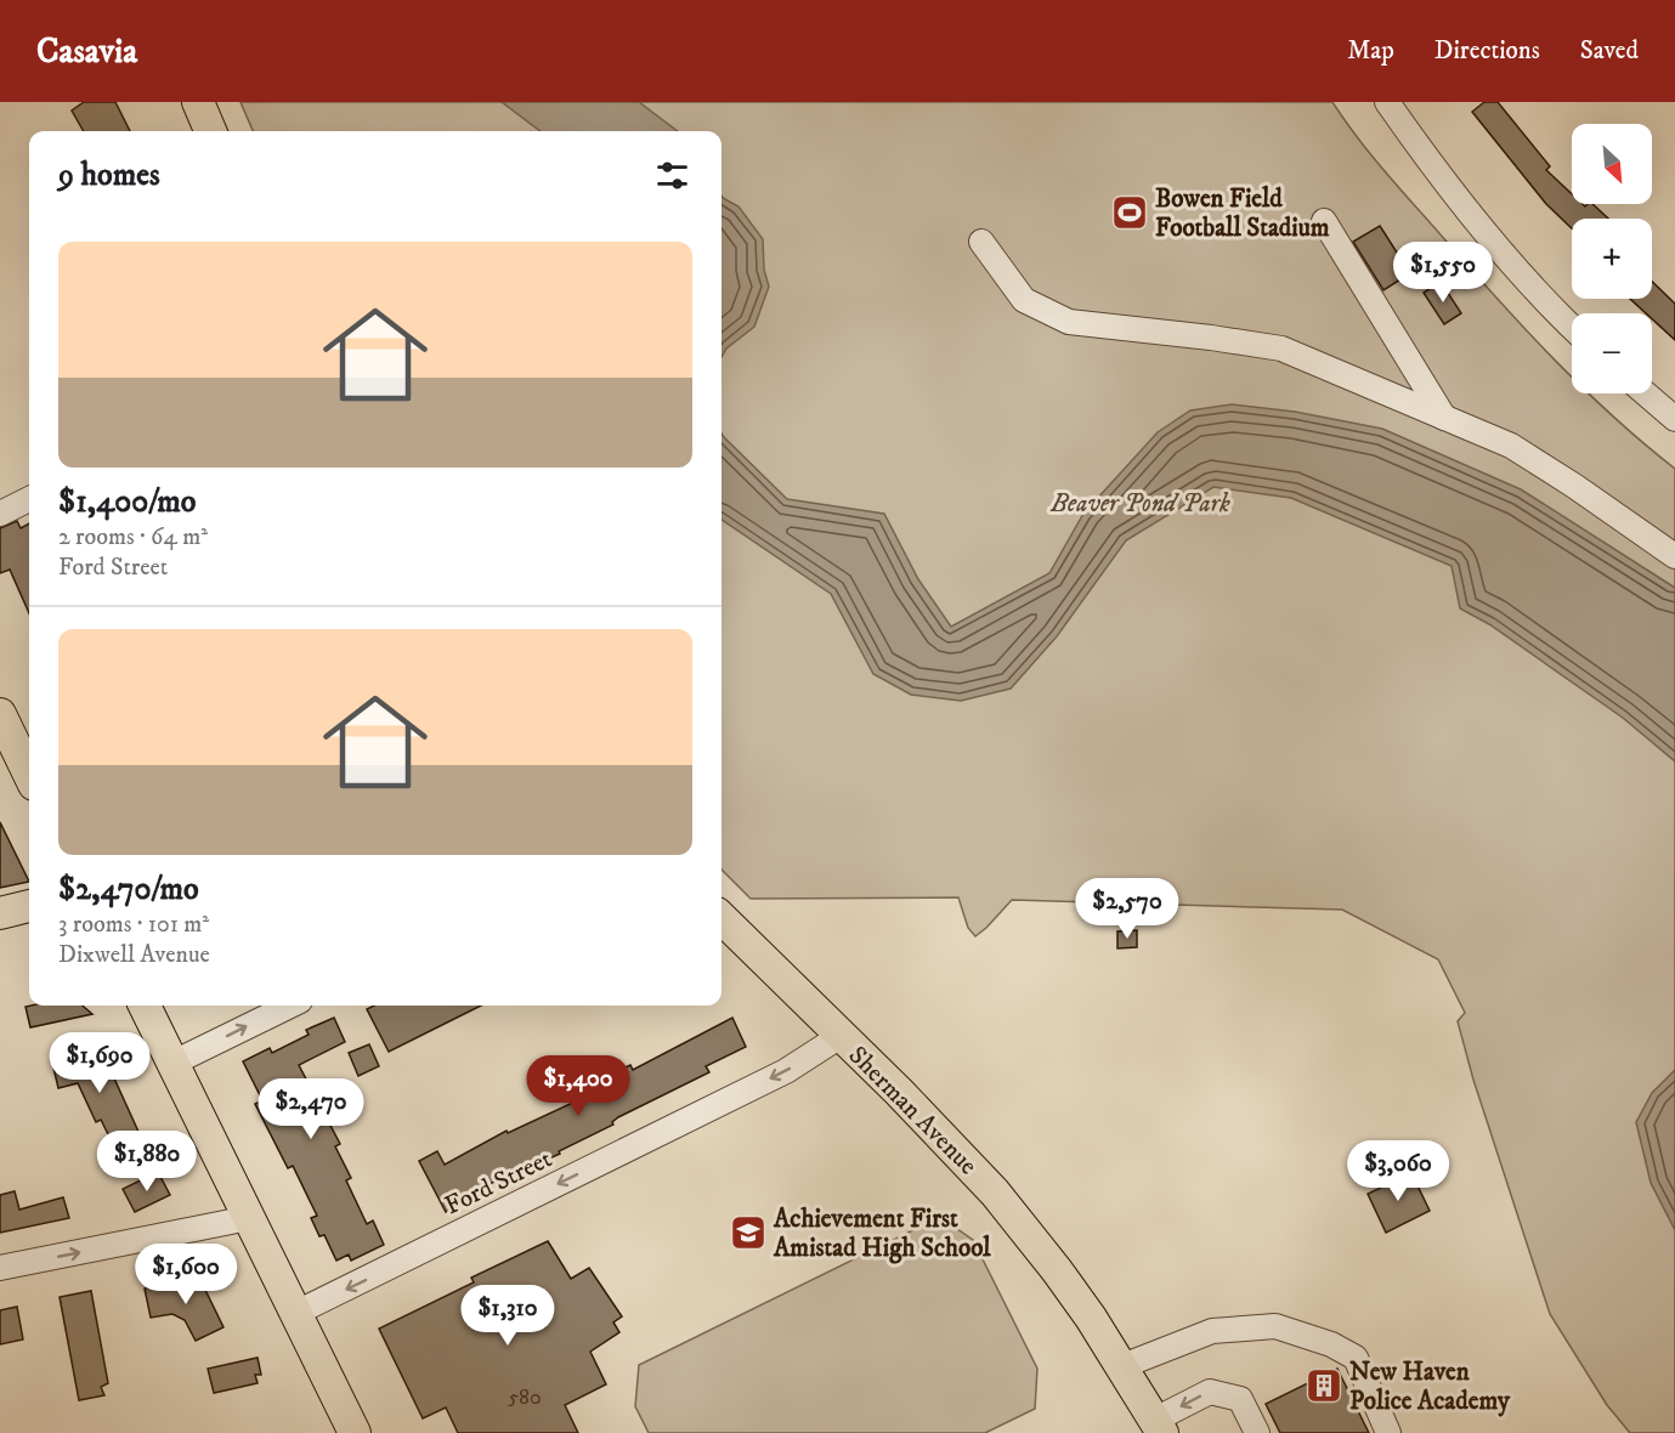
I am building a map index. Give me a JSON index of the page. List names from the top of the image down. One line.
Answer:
{"streets":{"main road":["Sherman Avenue"],"street":["Ford Street"]},"crossings":[["Sherman Avenue","Ford Street"]],"one_way":["Ford Street"],"parks":["Beaver Pond Park"],"places":{"sports":["Bowen Field Football Stadium"],"school or university":["Achievement First Amistad High School"],"building":["New Haven Police Academy"]},"house_numbers":["580"],"north":"bottom right","page":{"header":"Casavia","nav":["Map","Directions","Saved"],"map_buttons":["+","−"],"heading":"9 homes","list":[{"name":"$1,400/mo","note":"2 rooms · 64 m² · Ford Street"},{"name":"$2,470/mo","note":"3 rooms · 101 m² · Dixwell Avenue"}],"price":["$1,550","$2,570","$1,690","$1,400","$2,470","$1,880","$3,060","$1,600","$1,310"]}}
